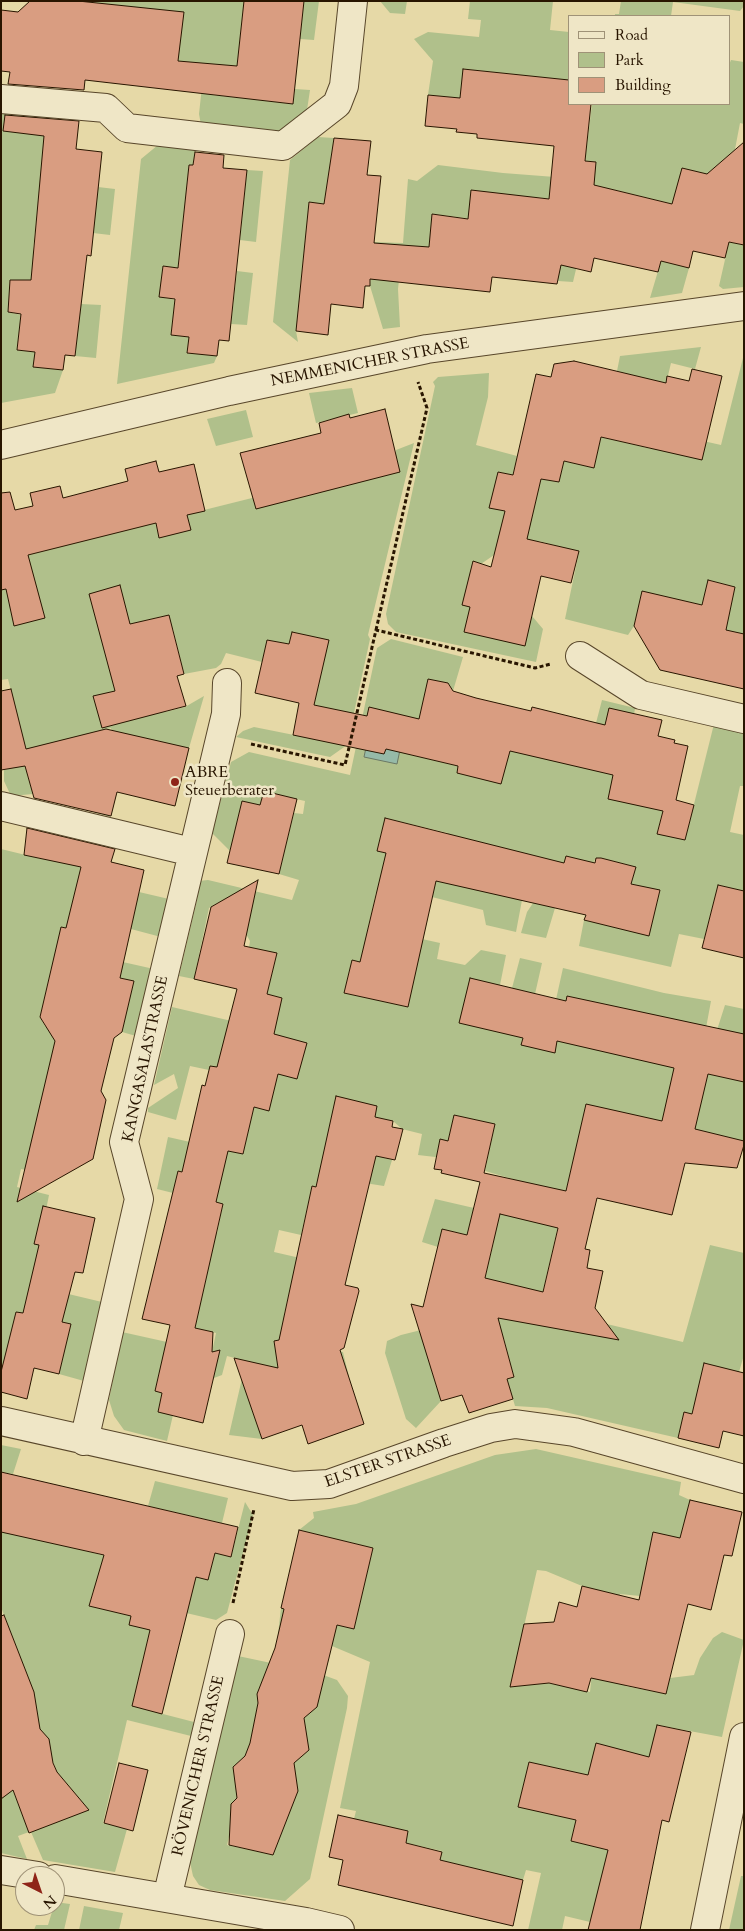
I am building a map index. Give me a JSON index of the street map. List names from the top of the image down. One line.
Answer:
{"streets":{"street":["NEMMENICHER STRASSE","KANGASALASTRASSE","ELSTER STRASSE","RÖVENICHER STRASSE"]},"crossings":[["KANGASALASTRASSE","ELSTER STRASSE"]],"places":["ABRE Steuerberater"],"legend":["Road","Park","Building"],"north":"bottom right"}
